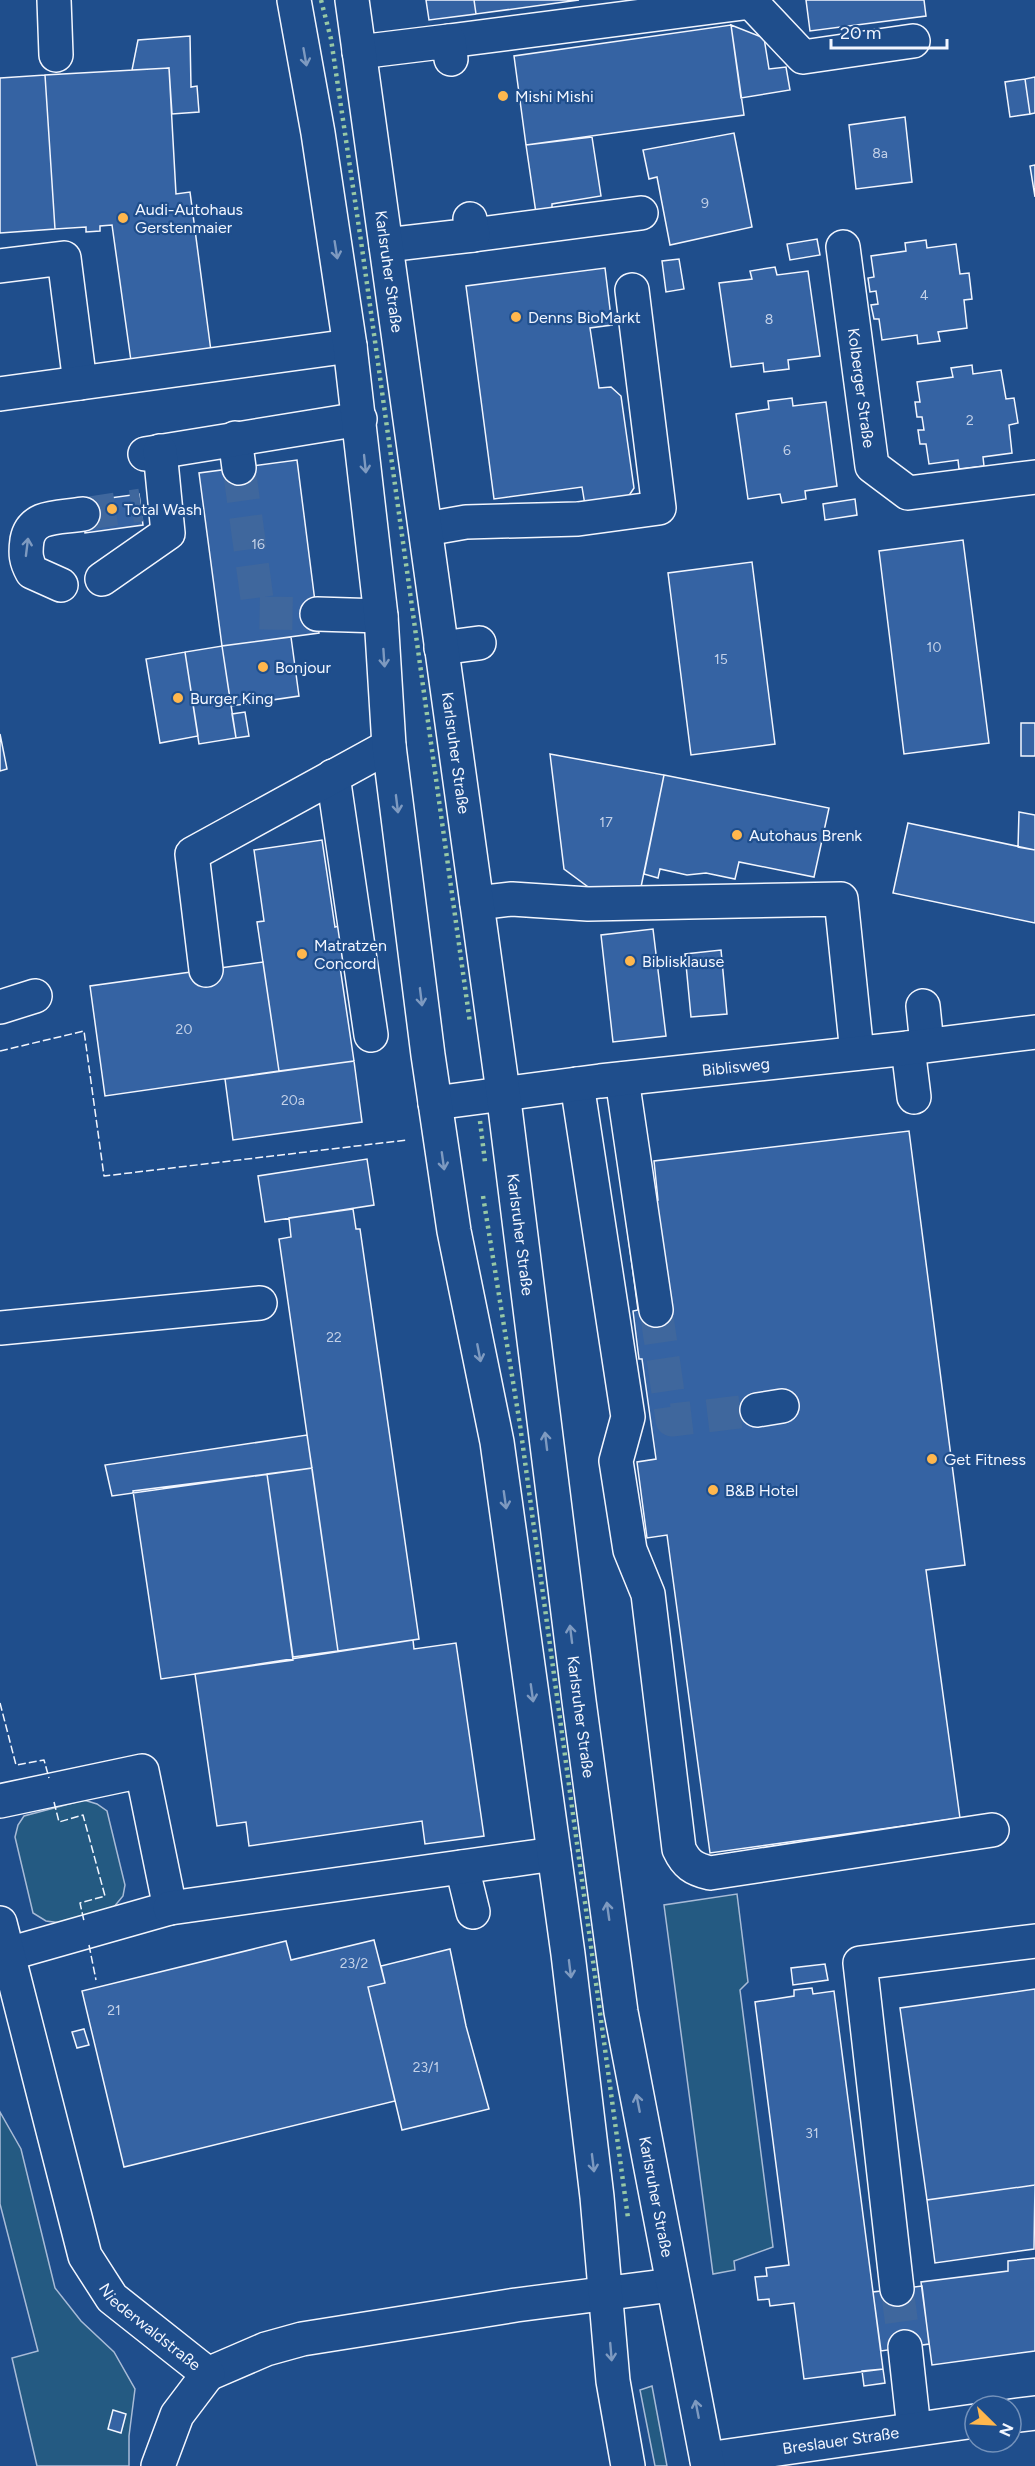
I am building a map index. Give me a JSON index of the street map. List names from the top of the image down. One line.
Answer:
{"streets":{"main road":["Karlsruher Straße","Kolberger Straße","Biblisweg","Niederwaldstraße","Breslauer Straße"]},"crossings":[["Karlsruher Straße","Biblisweg"],["Karlsruher Straße","Niederwaldstraße"],["Karlsruher Straße","Breslauer Straße"]],"places":["Mishi Mishi","Audi-Autohaus Gerstenmaier","Denns BioMarkt","Total Wash","Bonjour","Burger King","Autohaus Brenk","Matratzen Concord","Biblisklause","Get Fitness","B&B Hotel"],"house_numbers":["8a","9","4","8","2","6","16","10","15","17","20","20a","22","23/2","21","23/1","31"],"scale_bar":"20 m","north":"bottom right"}
